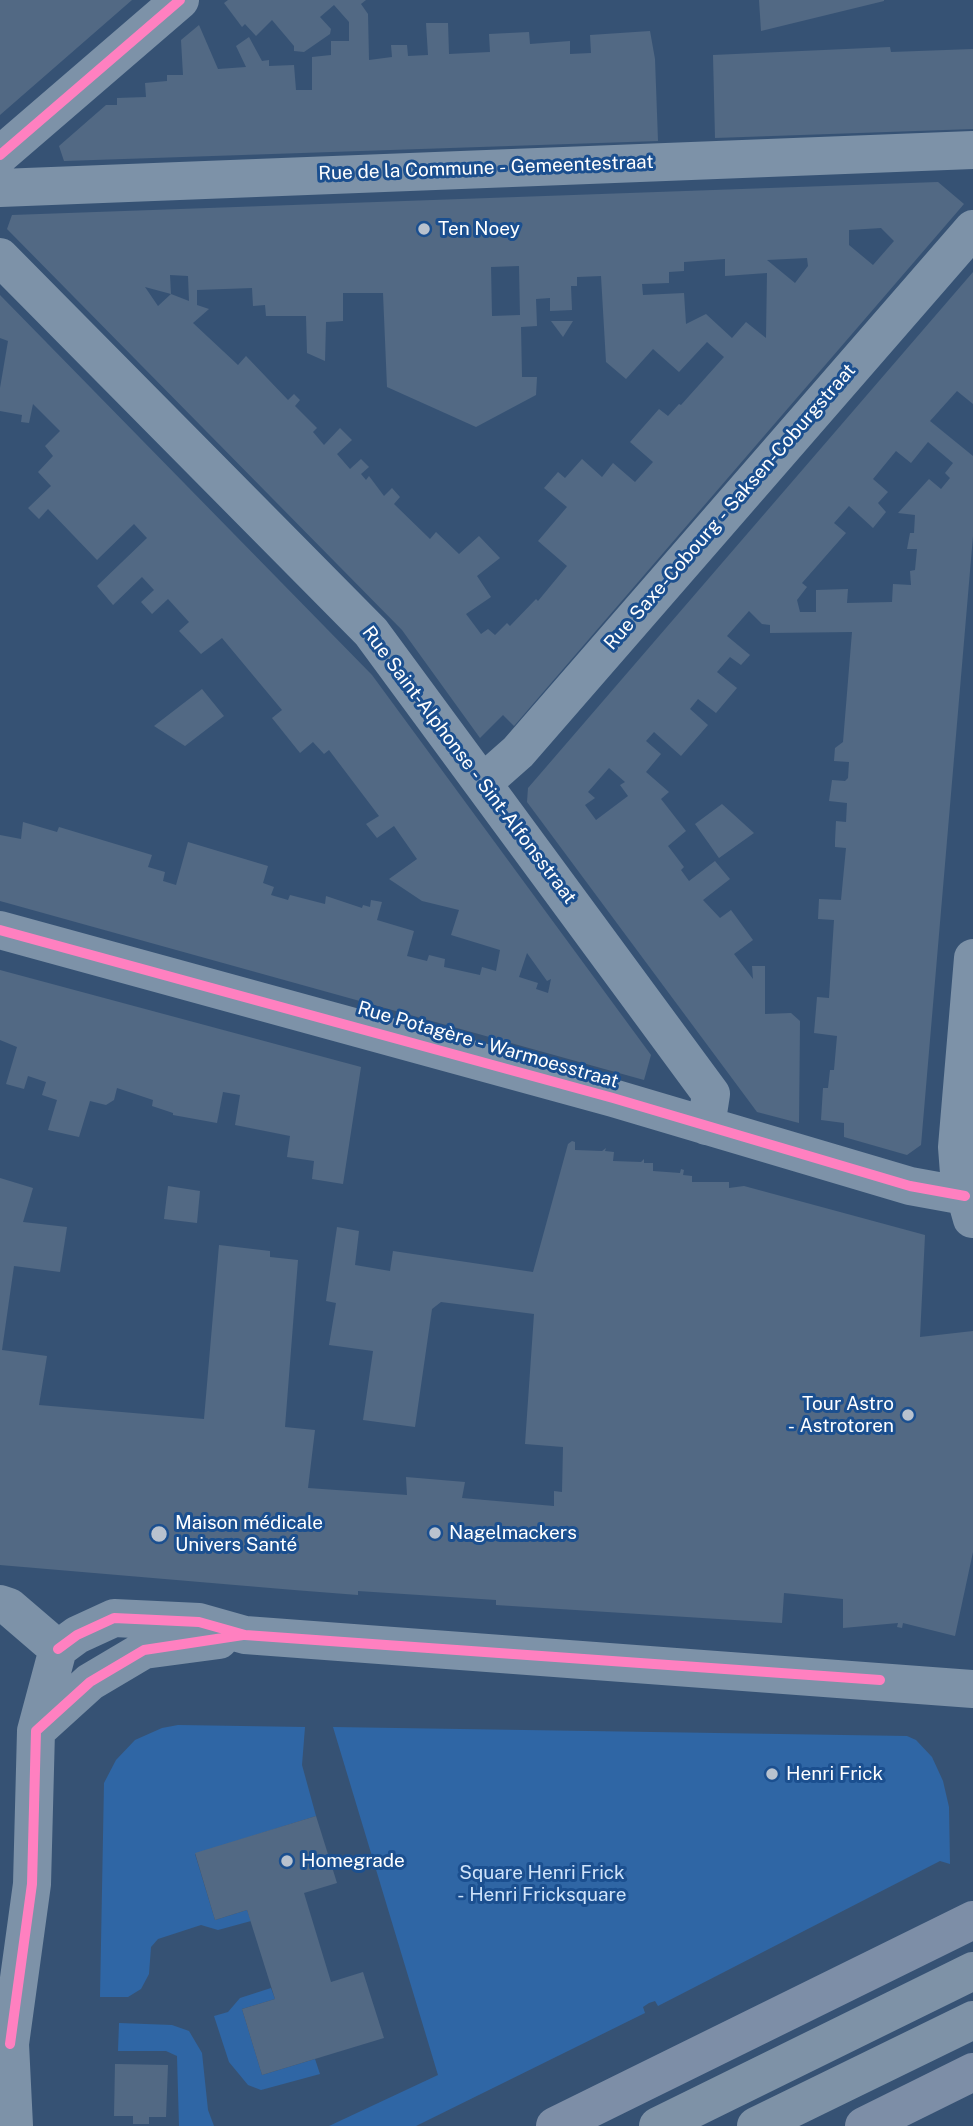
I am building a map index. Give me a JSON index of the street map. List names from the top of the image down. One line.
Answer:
{"streets":{"street":["Rue de la Commune - Gemeentestraat","Rue Saxe-Cobourg - Saksen-Coburgstraat","Rue Saint-Alphonse - Sint-Alfonsstraat","Rue Potagère - Warmoesstraat"]},"crossings":[["Rue Saxe-Cobourg - Saksen-Coburgstraat","Rue Saint-Alphonse - Sint-Alfonsstraat"],["Rue Saint-Alphonse - Sint-Alfonsstraat","Rue Potagère - Warmoesstraat"]],"parks":["Square Henri Frick - Henri Fricksquare"],"places":["Ten Noey","Tour Astro - Astrotoren","Nagelmackers","Maison médicale Univers Santé","Henri Frick","Homegrade"]}
